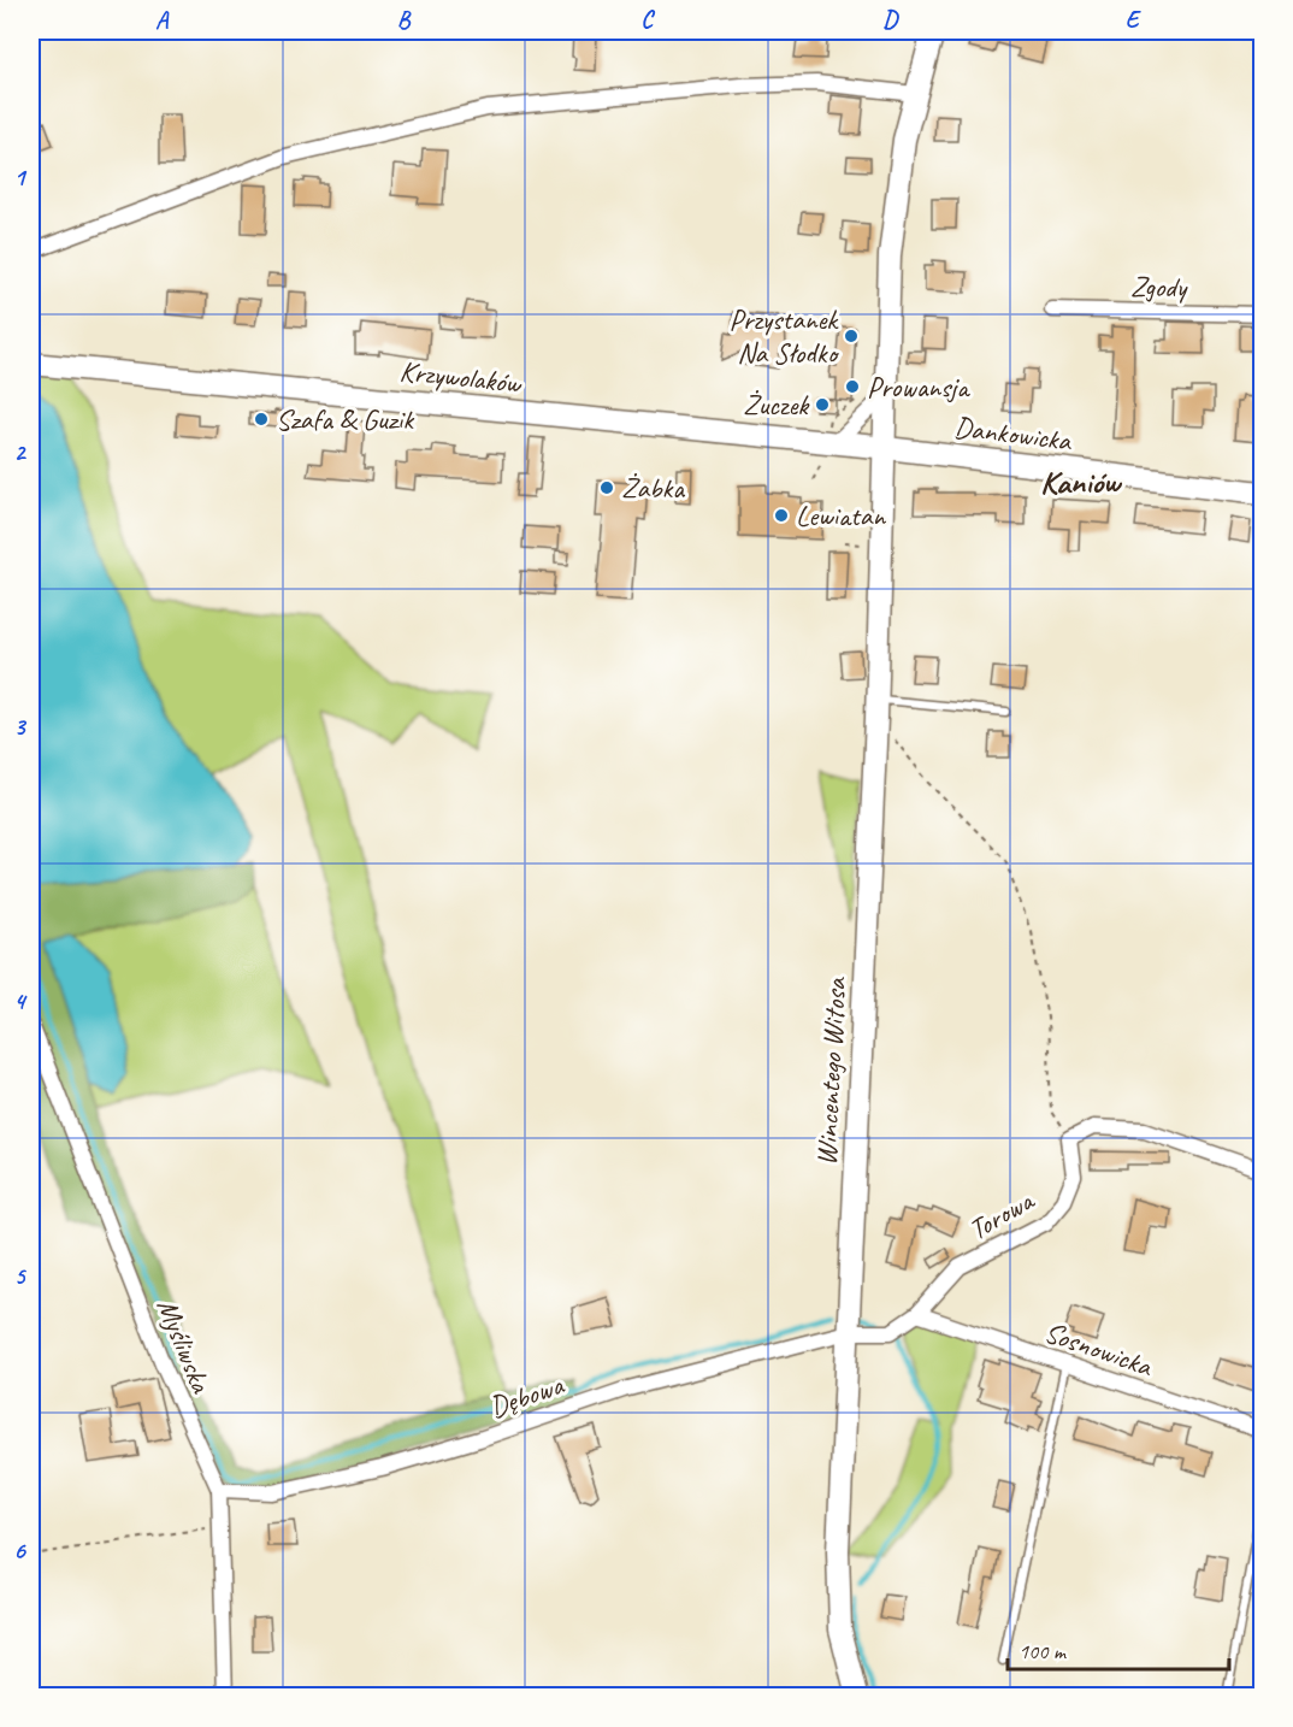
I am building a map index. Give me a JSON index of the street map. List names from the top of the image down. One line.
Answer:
{"streets":{"street":["Zgody","Krzywolaków","Dankowicka","Wincentego Witosa","Torowa","Myśliwska","Sosnowicka","Dębowa"]},"crossings":[["Krzywolaków","Dankowicka"],["Krzywolaków","Wincentego Witosa"],["Dankowicka","Wincentego Witosa"],["Wincentego Witosa","Torowa"],["Wincentego Witosa","Dębowa"],["Torowa","Sosnowicka"],["Torowa","Dębowa"],["Myśliwska","Dębowa"]],"districts":["Kaniów"],"places":["Przystanek Na Słodko","Prowansja","Żuczek","Szafa & Guzik","Żabka","Lewiatan"],"scale_bar":"100 m","grid":{"columns":["A","B","C","D","E"],"rows":["1","2","3","4","5","6"]}}
